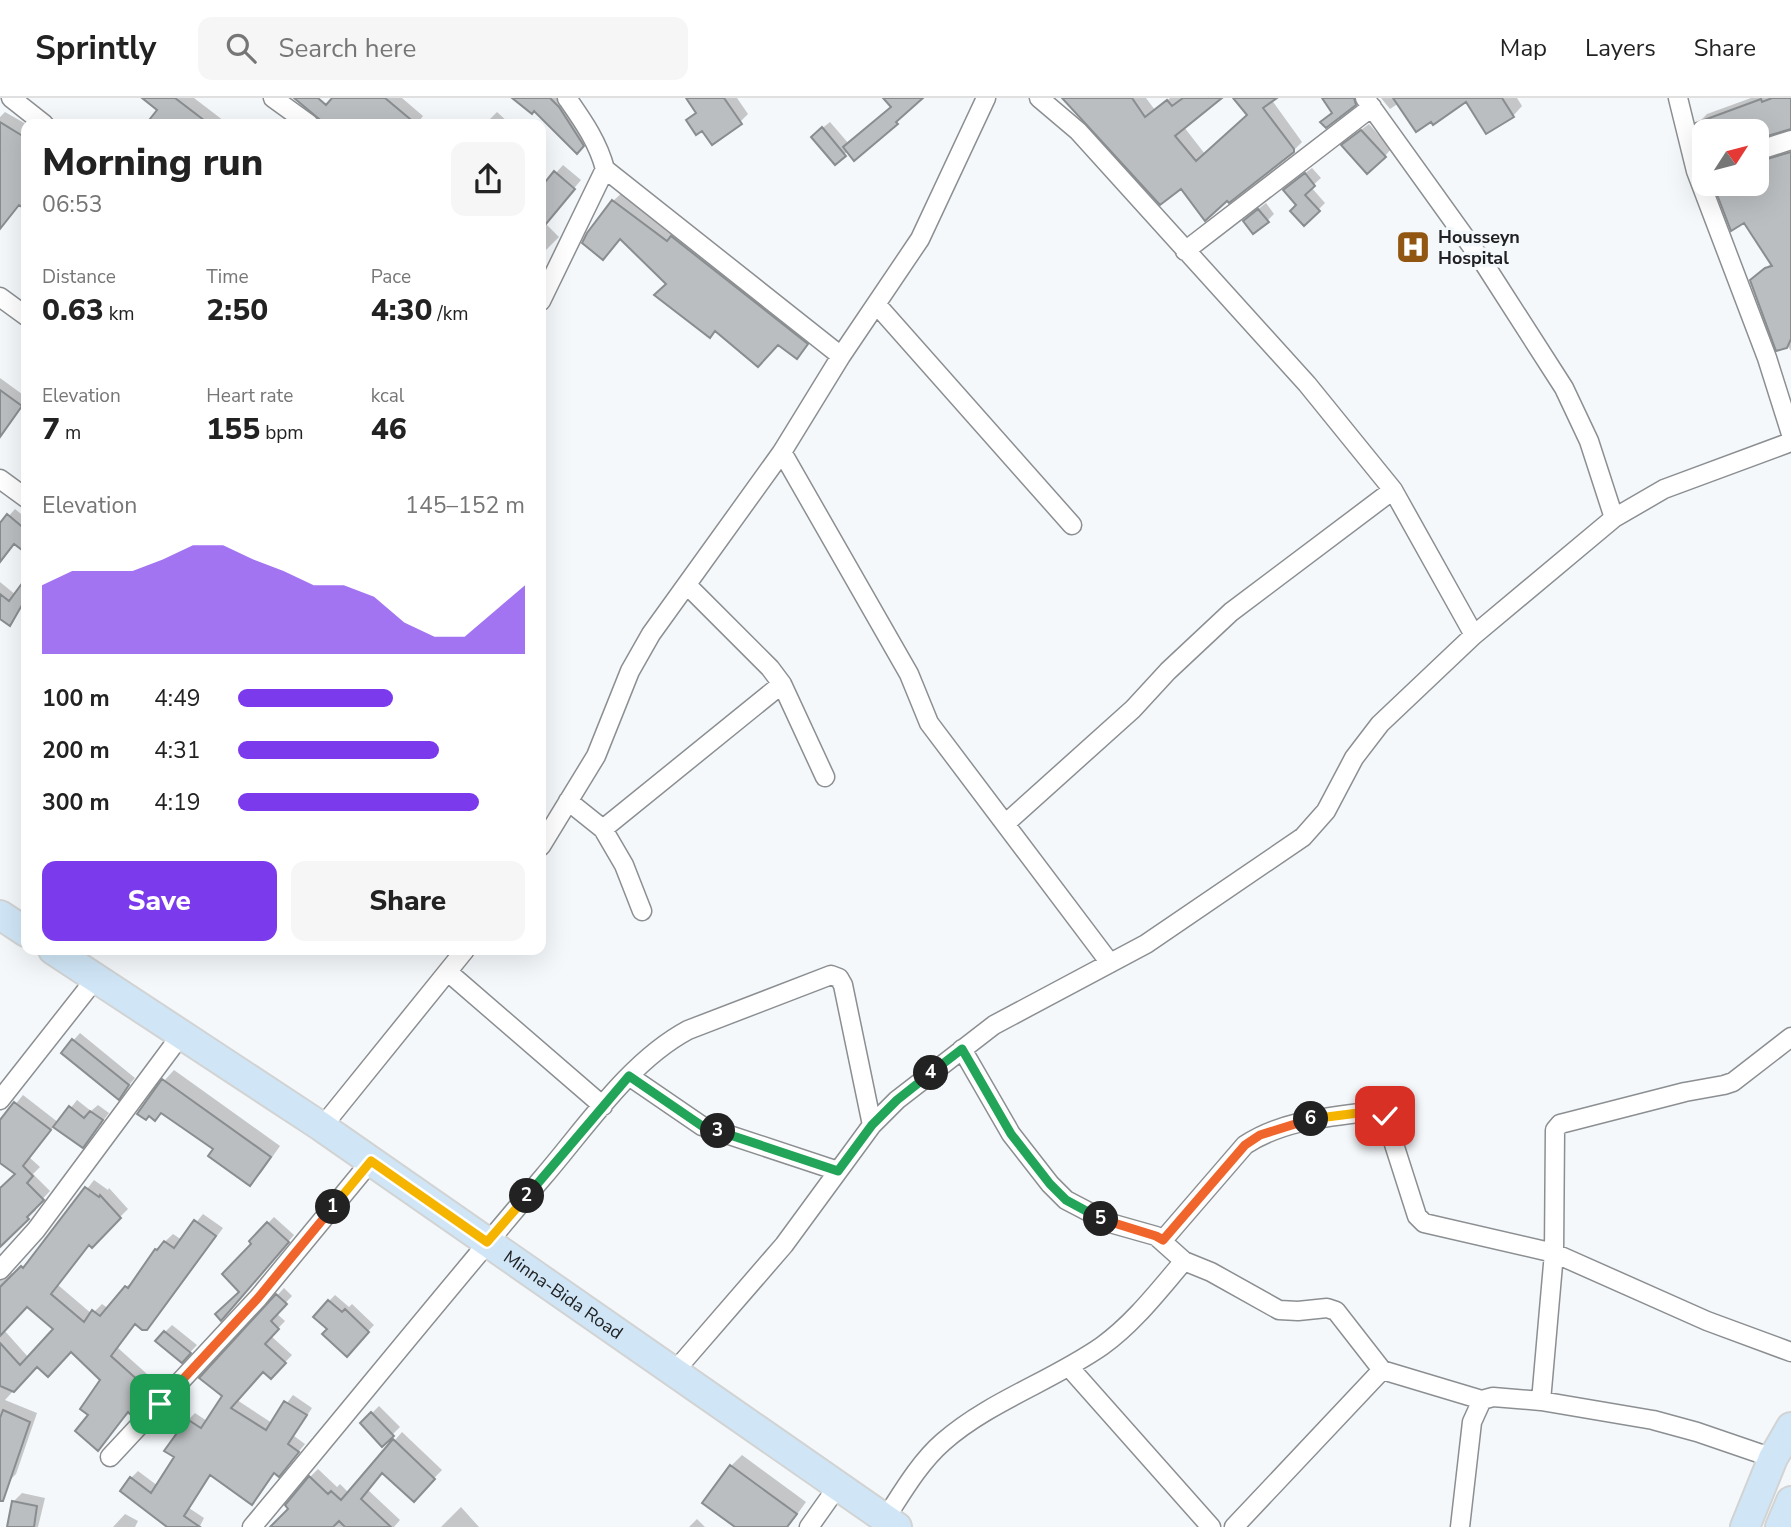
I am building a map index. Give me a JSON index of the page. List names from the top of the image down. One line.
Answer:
{"streets":{"main road":["Minna-Bida Road"]},"places":{"hospital":["Housseyn Hospital"]},"north":"top right","page":{"header":"Sprintly","search":"Search here","nav":["Map","Layers","Share"],"heading":["Morning run","06:53"],"stats":[["Distance","0.63 km"],["Time","2:50"],["Pace","4:30 /km"],["Elevation","7 m"],["Heart rate","155 bpm"],["kcal","46"]],"chart":["Elevation","145–152 m"],"list":[{"name":"100 m","note":"4:49"},{"name":"200 m","note":"4:31"},{"name":"300 m","note":"4:19"}],"buttons":["Save","Share"],"pins":["4","6","3","2","1","5"]}}
